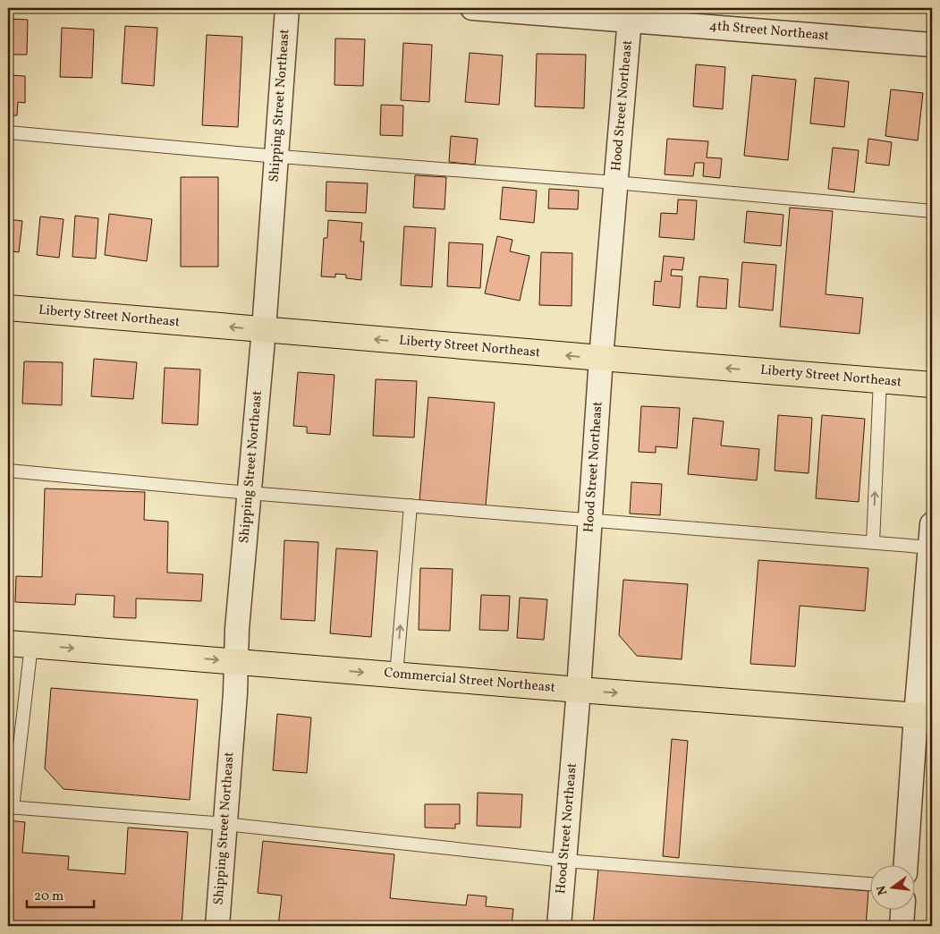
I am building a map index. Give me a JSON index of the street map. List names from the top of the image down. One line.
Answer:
{"streets":{"highway":["Liberty Street Northeast","Commercial Street Northeast"],"street":["4th Street Northeast","Shipping Street Northeast","Hood Street Northeast"]},"crossings":[["4th Street Northeast","Hood Street Northeast"],["Shipping Street Northeast","Liberty Street Northeast"],["Shipping Street Northeast","Commercial Street Northeast"],["Hood Street Northeast","Liberty Street Northeast"],["Hood Street Northeast","Commercial Street Northeast"]],"one_way":["Liberty Street Northeast","Commercial Street Northeast"],"scale_bar":"20 m","north":"left"}
